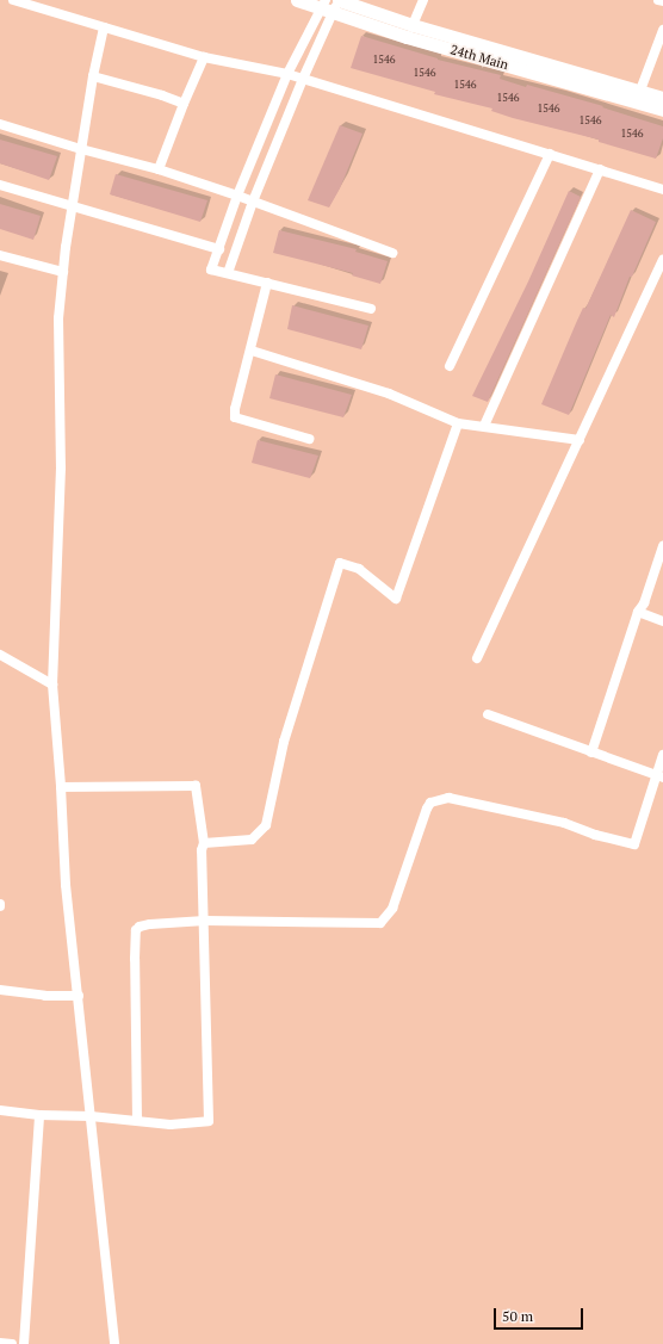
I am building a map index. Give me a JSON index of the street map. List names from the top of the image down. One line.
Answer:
{"streets":{"street":["24th Main"]},"house_numbers":["1546","1546","1546","1546","1546","1546","1546"],"scale_bar":"50 m"}
